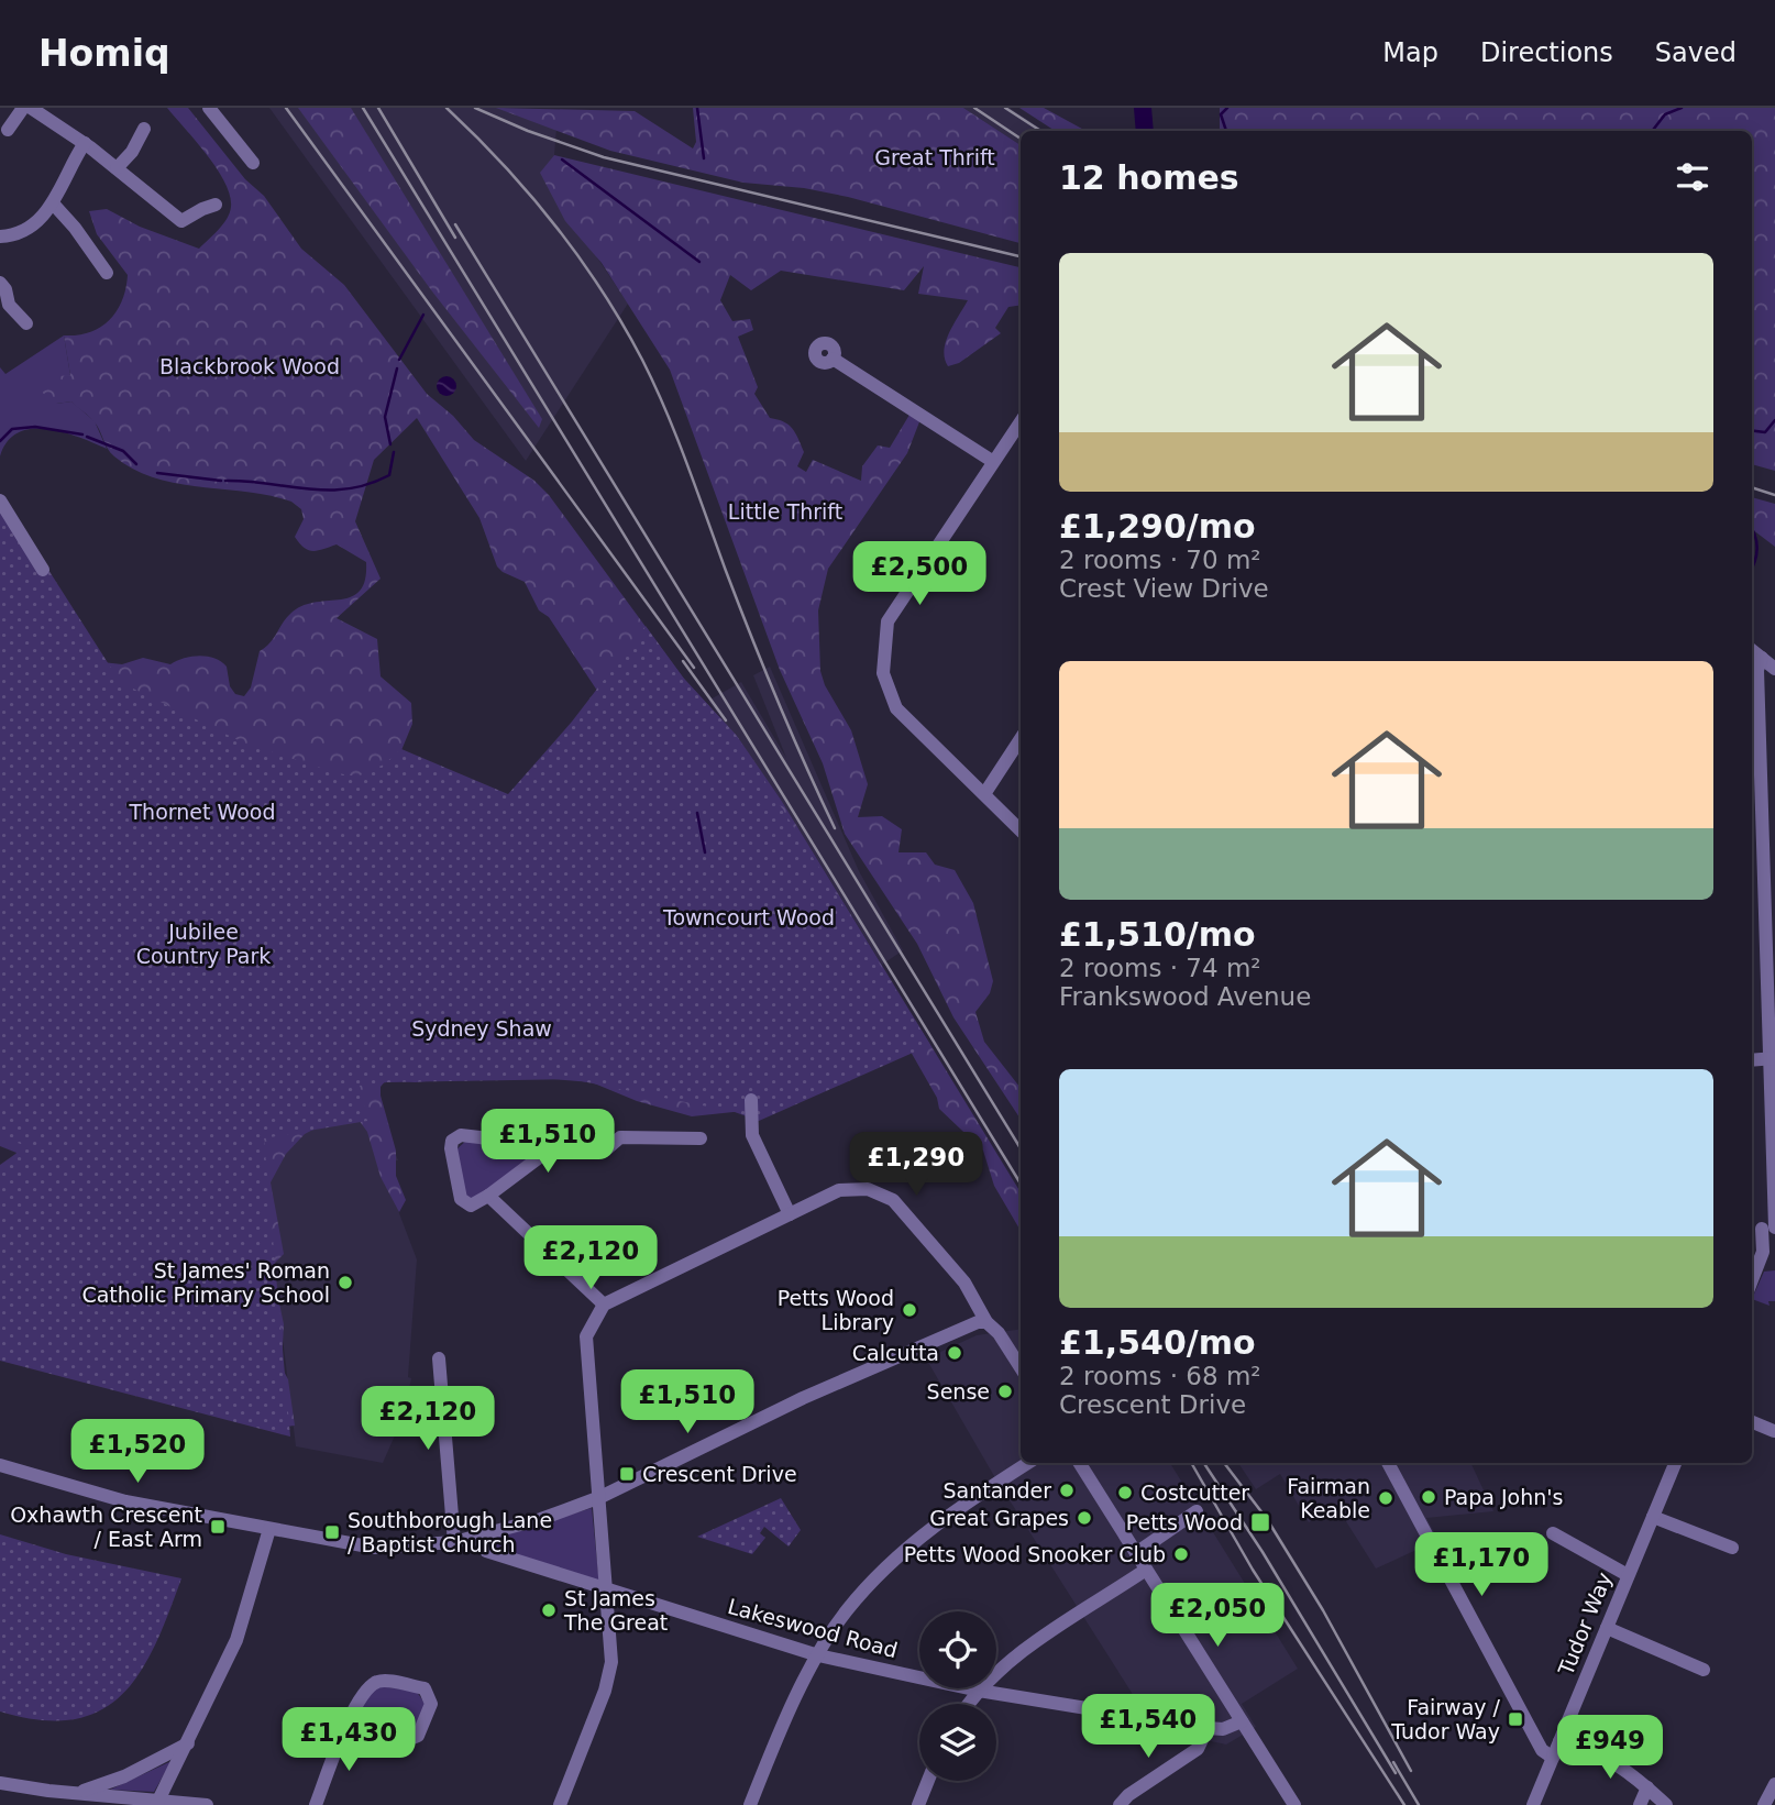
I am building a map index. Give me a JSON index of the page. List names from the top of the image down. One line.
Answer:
{"streets":{"street":["Tudor Way","Lakeswood Road"]},"parks":["Great Thrift","Blackbrook Wood","Little Thrift","Thornet Wood","Towncourt Wood","Jubilee Country Park","Sydney Shaw"],"places":{"other":["St James' Roman Catholic Primary School","Petts Wood Library","Calcutta","Sense","Santander","Costcutter","Papa John's","Fairman Keable","Great Grapes","Petts Wood Snooker Club","St James The Great"],"transit":["Crescent Drive","Petts Wood","Oxhawth Crescent / East Arm","Southborough Lane / Baptist Church","Fairway / Tudor Way"]},"page":{"header":"Homiq","nav":["Map","Directions","Saved"],"heading":"12 homes","list":[{"name":"£1,290/mo","note":"2 rooms · 70 m² · Crest View Drive"},{"name":"£1,510/mo","note":"2 rooms · 74 m² · Frankswood Avenue"},{"name":"£1,540/mo","note":"2 rooms · 68 m² · Crescent Drive"}],"price":["£2,500","£1,510","£1,290","£2,120","£1,510","£2,120","£1,520","£1,170","£2,050","£1,540","£1,430","£949"]}}
